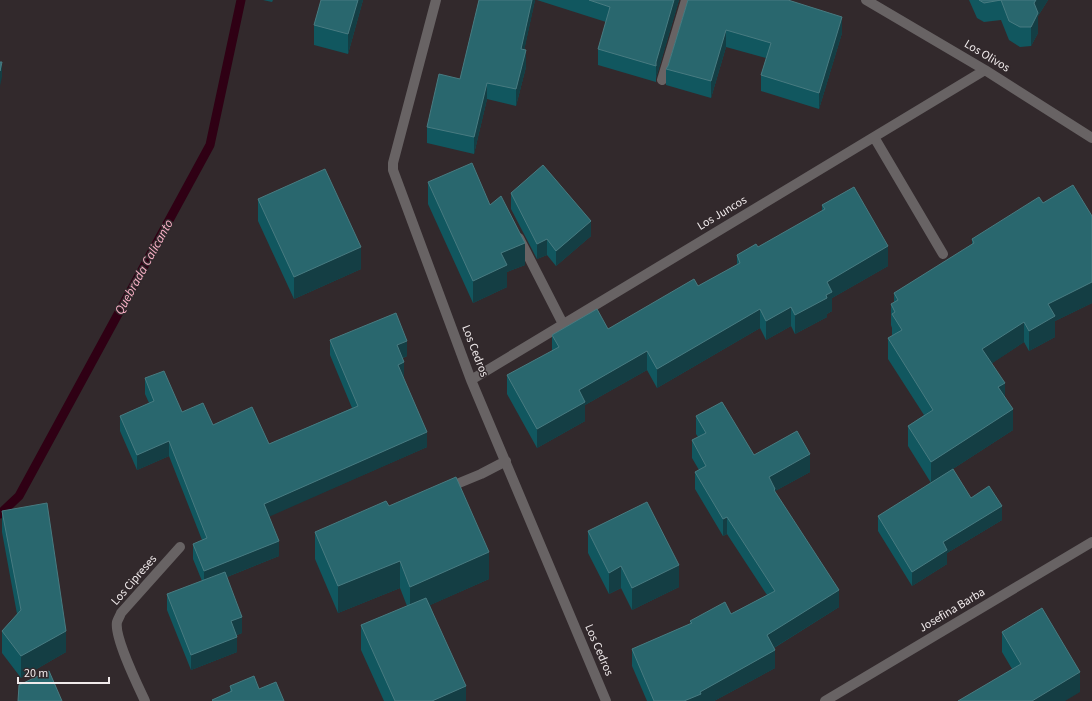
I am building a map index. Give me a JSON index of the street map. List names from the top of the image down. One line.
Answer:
{"streets":{"street":["Los Olivos","Los Juncos","Los Cedros","Los Cipreses","Josefina Barba"]},"crossings":[["Los Olivos","Los Juncos"],["Los Juncos","Los Cedros"]],"water":["Quebrada Calicanto"],"scale_bar":"20 m"}
